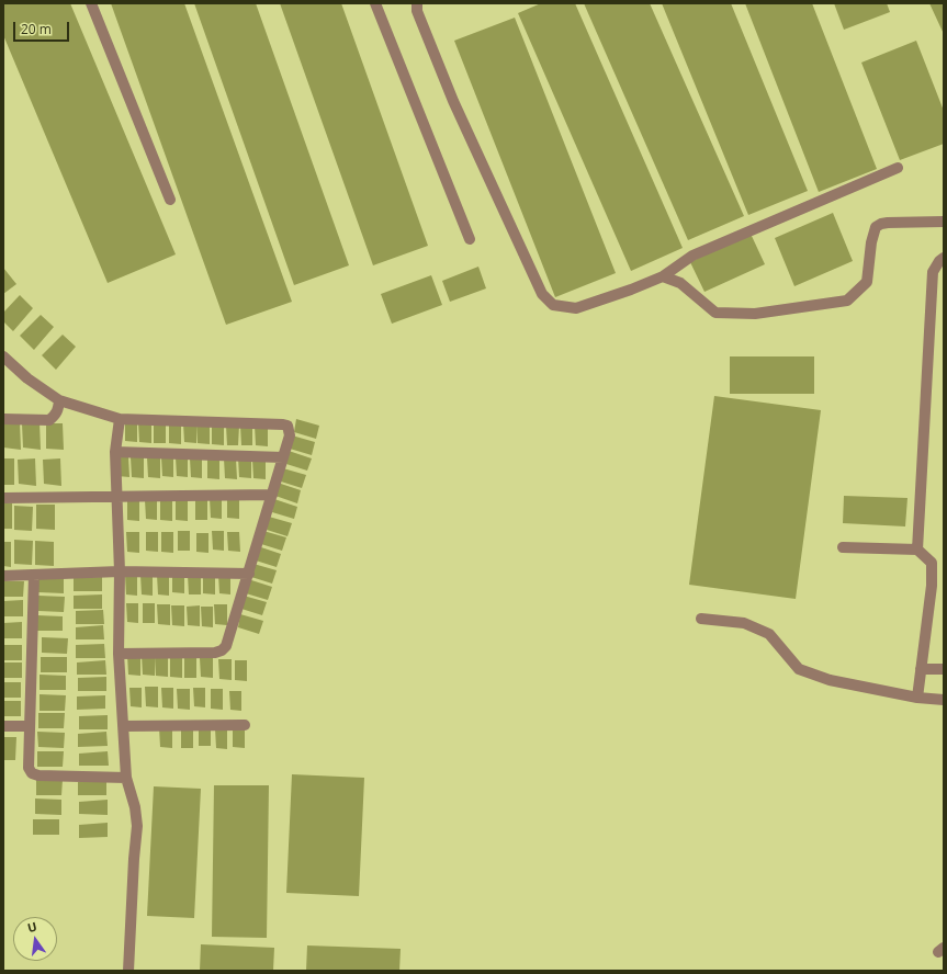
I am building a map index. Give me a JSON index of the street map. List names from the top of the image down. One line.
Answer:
{"scale_bar":"20 m","north":"top"}
